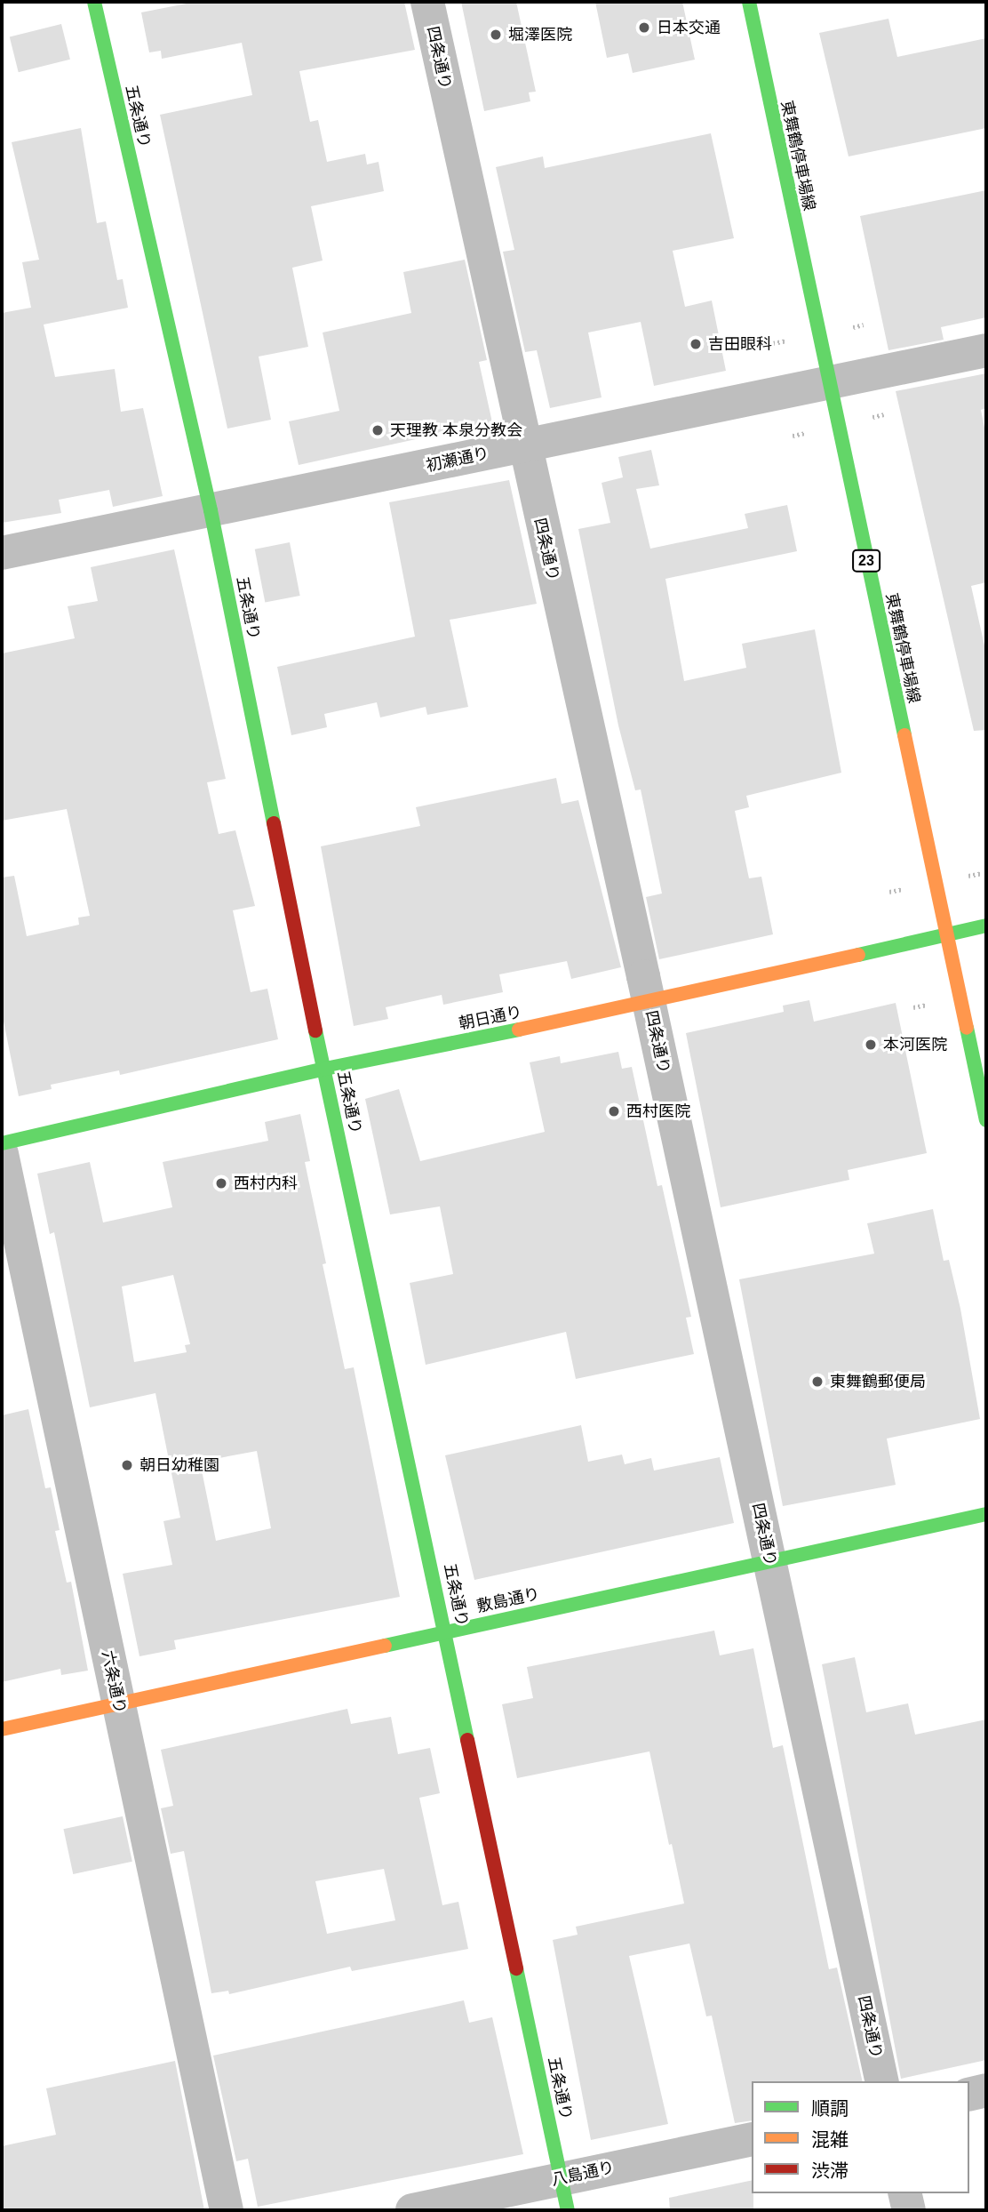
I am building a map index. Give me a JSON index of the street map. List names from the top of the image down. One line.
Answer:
{"streets":{"street":["四条通り","五条通り","東舞鶴停車場線","初瀬通り","23","朝日通り","敷島通り","六条通り","八島通り"]},"crossings":[["四条通り","初瀬通り"],["四条通り","朝日通り"],["四条通り","敷島通り"],["五条通り","初瀬通り"],["五条通り","朝日通り"],["五条通り","敷島通り"],["五条通り","八島通り"],["東舞鶴停車場線","初瀬通り"],["東舞鶴停車場線","朝日通り"],["敷島通り","六条通り"]],"places":["日本交通","堀澤医院","吉田眼科","天理教 本泉分教会","本河医院","西村医院","西村内科","東舞鶴郵便局","朝日幼稚園"],"legend":["順調","混雑","渋滞"]}
